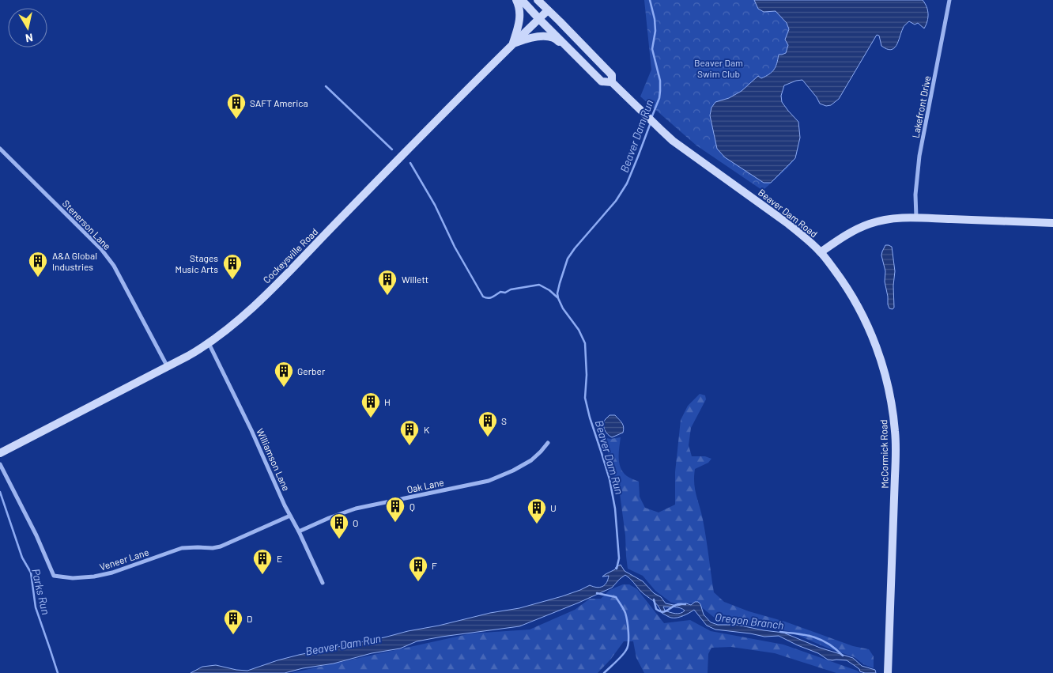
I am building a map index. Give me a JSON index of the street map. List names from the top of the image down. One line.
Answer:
{"streets":{"main road":["Beaver Dam Road","Cockeysville Road","McCormick Road"],"street":["Lakefront Drive","Stenerson Lane","Williamson Lane","Oak Lane","Veneer Lane"]},"crossings":[["Lakefront Drive","Beaver Dam Road"],["Beaver Dam Road","Cockeysville Road"],["Beaver Dam Road","McCormick Road"],["Stenerson Lane","Cockeysville Road"],["Cockeysville Road","Williamson Lane"],["Williamson Lane","Oak Lane"],["Williamson Lane","Veneer Lane"]],"water":["Beaver Dam Run","Parks Run","Oregon Branch"],"parks":["Beaver Dam Swim Club"],"places":{"building":["SAFT America","A&A Global Industries","Stages Music Arts","Willett","Gerber","H","S","K","Q","U","O","E","F","D"]},"north":"bottom"}
